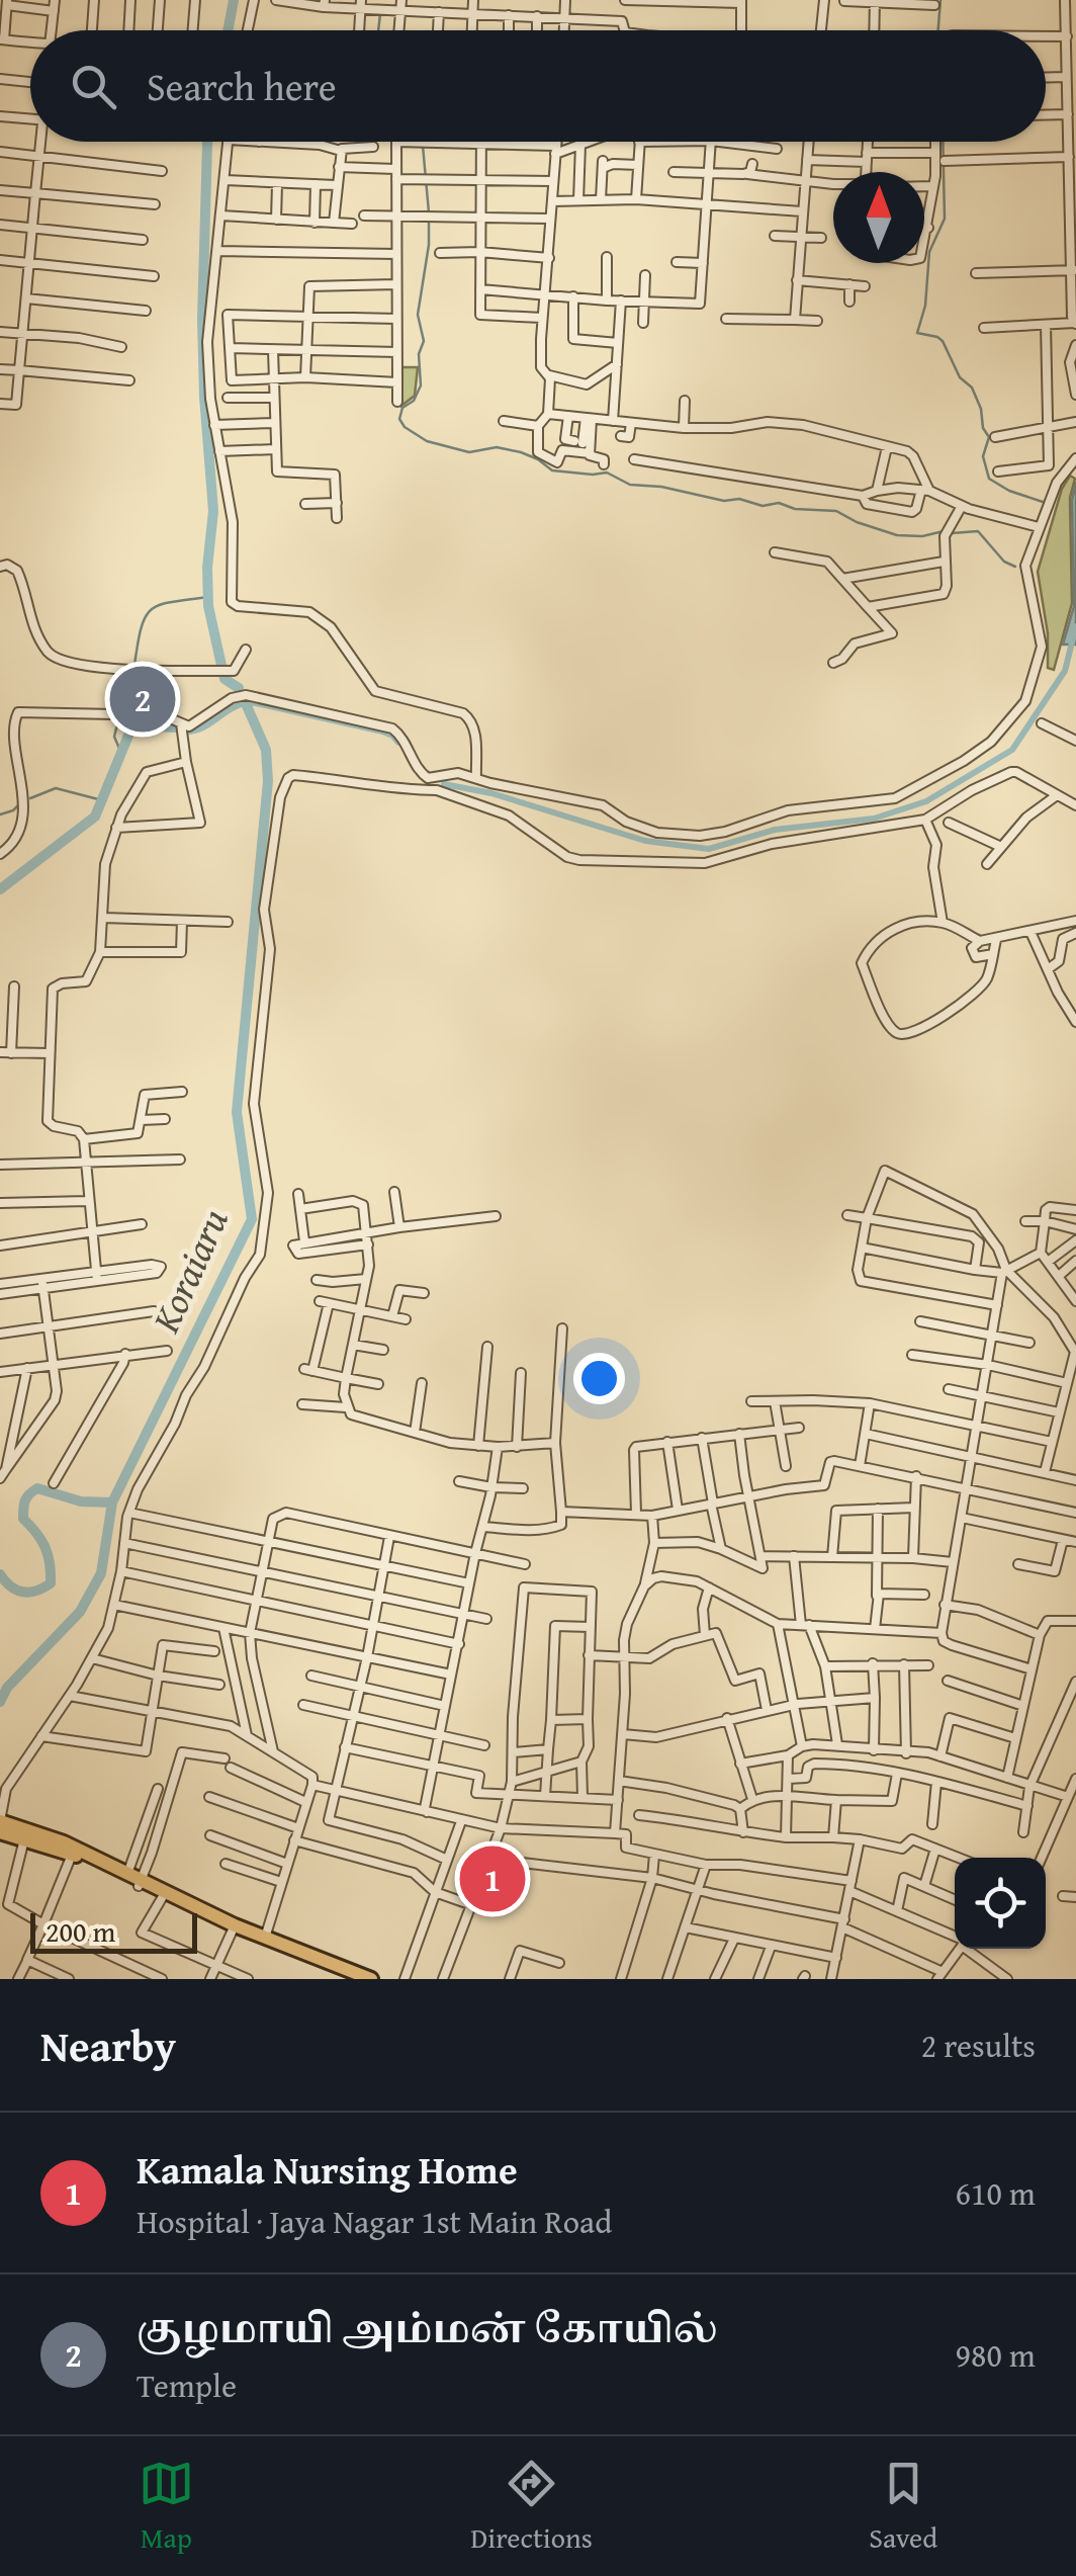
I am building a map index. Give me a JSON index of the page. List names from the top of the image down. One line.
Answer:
{"water":["Koraiaru"],"scale_bar":"200 m","north":"top","page":{"search":"Search here","pins":["2","1"],"scale":"200 m","heading":["Nearby","2 results"],"list":[{"mark":"1","name":"Kamala Nursing Home","note":"Hospital · Jaya Nagar 1st Main Road","value":"610 m"},{"mark":"2","name":"குழமாயி அம்மன் கோயில்","note":"Temple","value":"980 m"}],"nav":["Map","Directions","Saved"]}}
